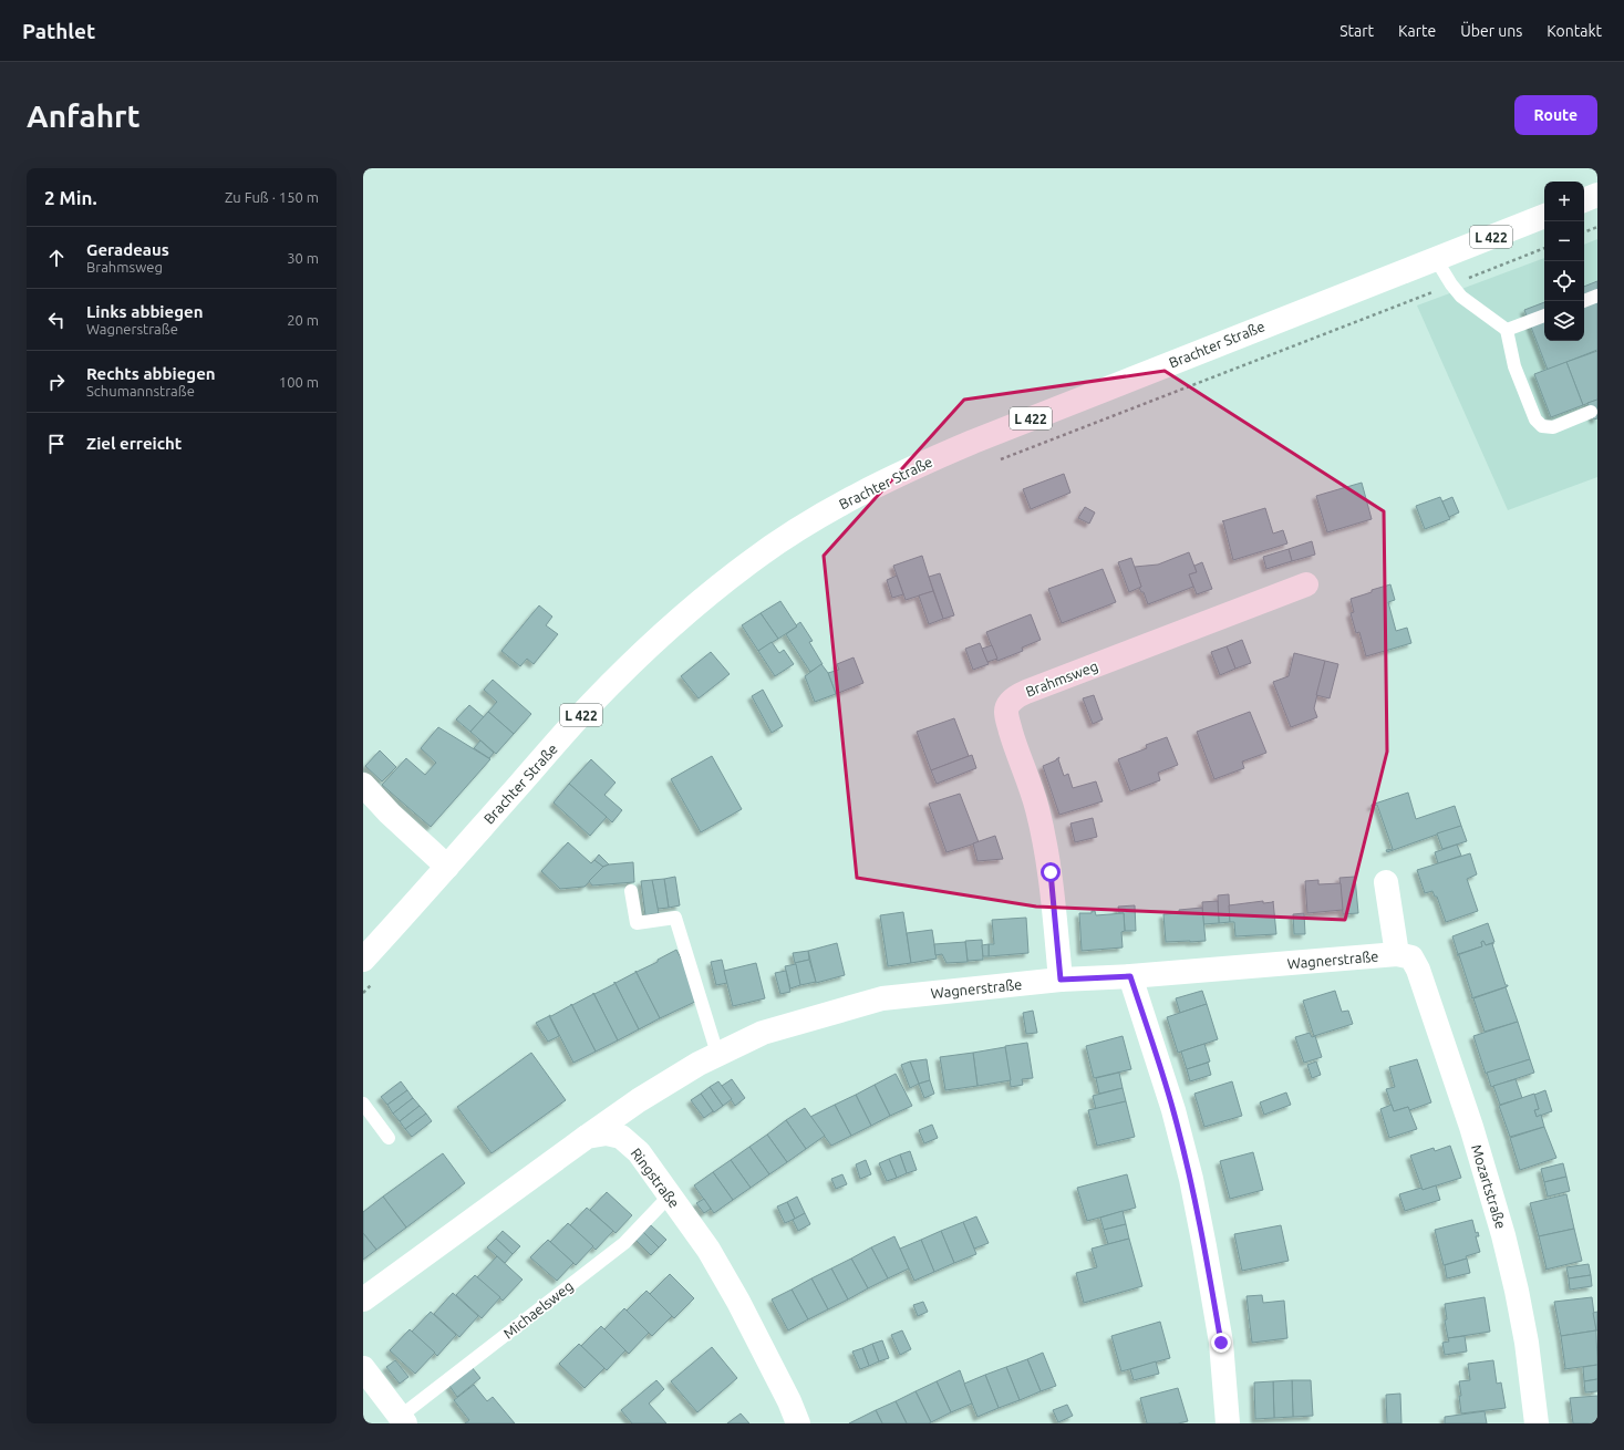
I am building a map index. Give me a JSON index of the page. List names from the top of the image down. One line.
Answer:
{"streets":{"street":["L 422","Brachter Straße","Brahmsweg","Wagnerstraße","Ringstraße","Mozartstraße"],"lane":["Michaelsweg"]},"crossings":[["Brahmsweg","Wagnerstraße"],["Wagnerstraße","Ringstraße"],["Wagnerstraße","Mozartstraße"],["Ringstraße","Michaelsweg"]],"page":{"header":"Pathlet","nav":["Start","Karte","Über uns","Kontakt"],"buttons":"Route","title":"Anfahrt","heading":["2 Min.","Zu Fuß · 150 m"],"map_buttons":["+","−"],"list":[["Geradeaus","Brahmsweg","30 m"],["Links abbiegen","Wagnerstraße","20 m"],["Rechts abbiegen","Schumannstraße","100 m"],"Ziel erreicht"]}}
